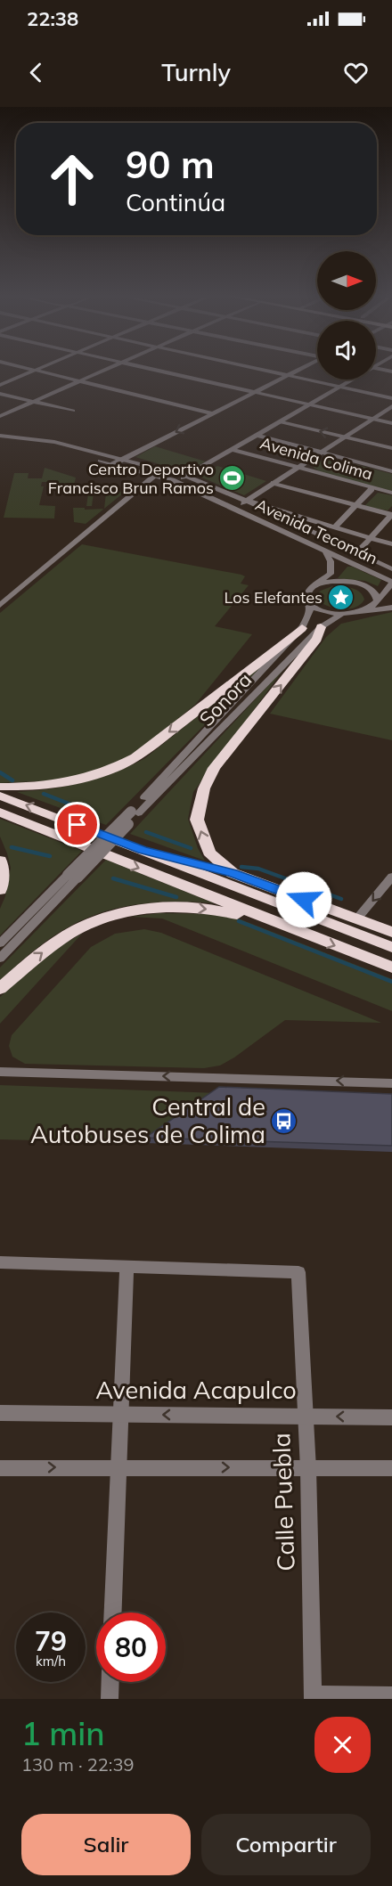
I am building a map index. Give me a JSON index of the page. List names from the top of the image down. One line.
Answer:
{"streets":{"street":["Avenida Colima","Avenida Tecomán","Sonora","Avenida Acapulco","Calle Puebla"]},"crossings":[["Avenida Acapulco","Calle Puebla"]],"places":{"sports":["Centro Deportivo Francisco Brun Ramos"],"place":["Los Elefantes"],"bus stop":["Central de Autobuses de Colima"]},"north":"right","page":{"status":"22:38","header":"Turnly","turn":["90 m","Continúa"],"speed":"79 km/h","limit":"80","heading":["1 min","130 m · 22:39"],"buttons":["Salir","Compartir"]}}
